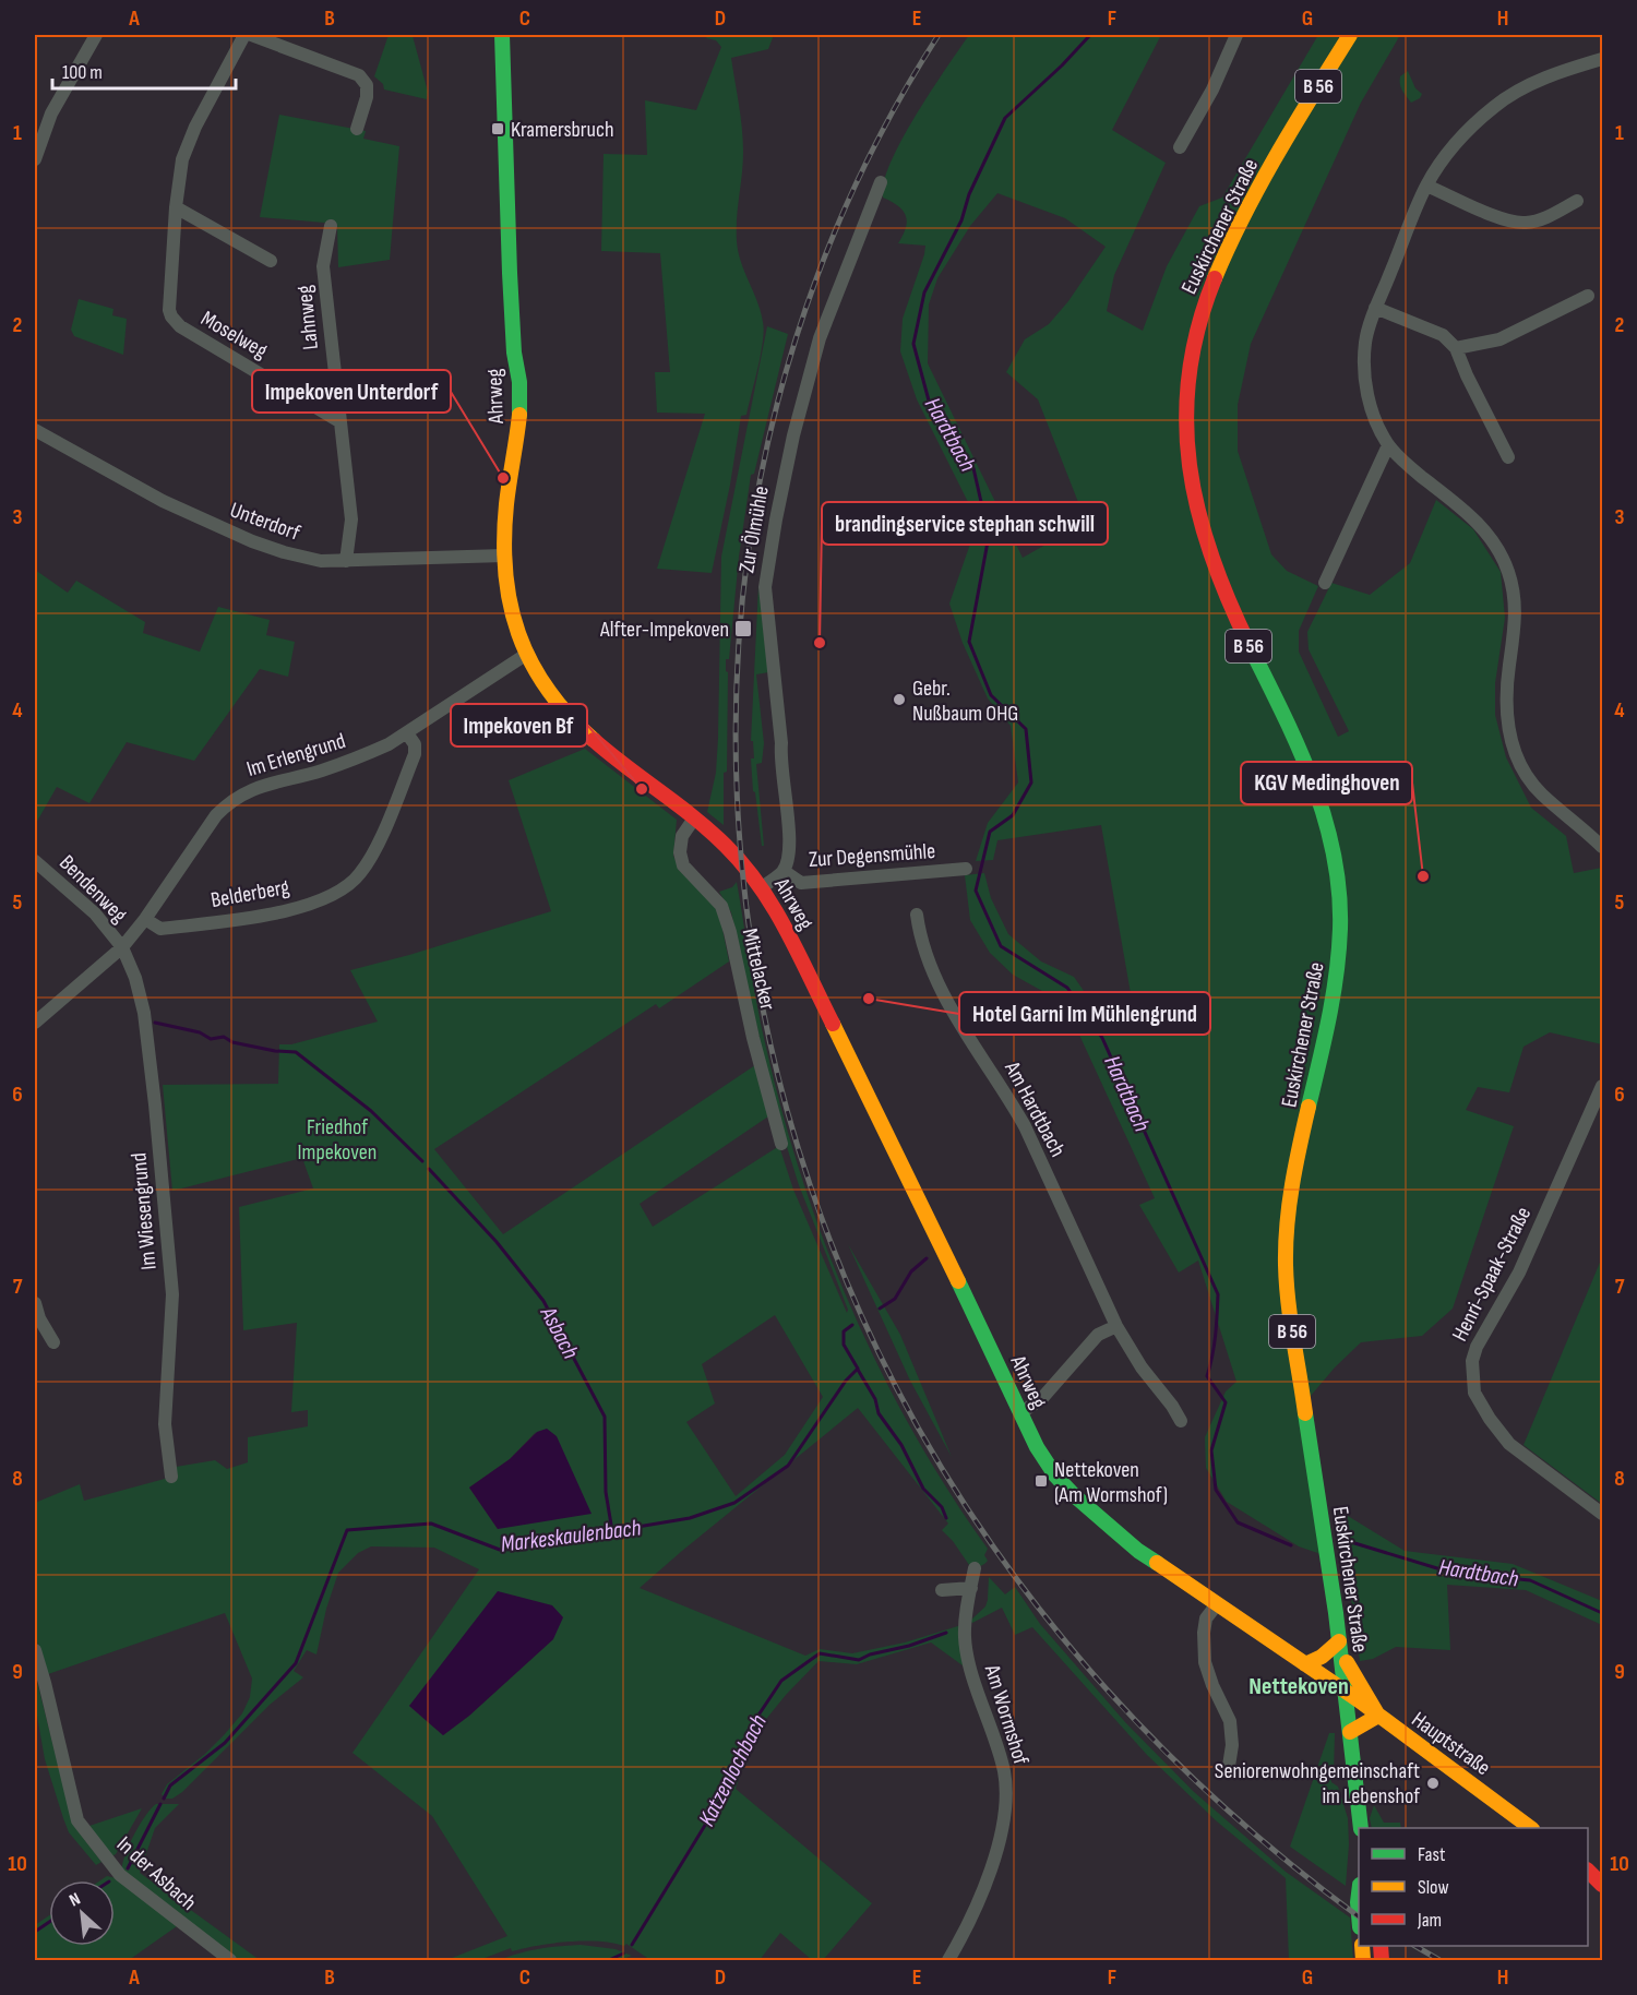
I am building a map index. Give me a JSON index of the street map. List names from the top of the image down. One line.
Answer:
{"streets":{"main road":["B 56","Euskirchener Straße","Ahrweg","Hauptstraße"],"street":["Lahnweg","Moselweg","Unterdorf","Zur Ölmühle","Im Erlengrund","Zur Degensmühle","Bendenweg","Belderberg","Mittelacker","Am Hardtbach","Im Wiesengrund","Henri-Spaak-Straße","Am Wormshof","In der Asbach"]},"crossings":[["Euskirchener Straße","Ahrweg"],["Euskirchener Straße","Hauptstraße"],["Lahnweg","Moselweg"],["Lahnweg","Unterdorf"],["Ahrweg","Unterdorf"],["Ahrweg","Im Erlengrund"],["Ahrweg","Mittelacker"],["Ahrweg","Hauptstraße"],["Zur Ölmühle","Zur Degensmühle"],["Im Erlengrund","Bendenweg"],["Im Erlengrund","Belderberg"],["Im Erlengrund","Im Wiesengrund"],["Bendenweg","Im Wiesengrund"]],"districts":["Nettekoven"],"water":["Hardtbach","Asbach","Markeskaulenbach","Katzenlochbach"],"parks":["Friedhof Impekoven"],"places":{"transit":["Kramersbruch","Alfter-Impekoven","Nettekoven (Am Wormshof)"],"other":["Impekoven Unterdorf","brandingservice stephan schwill","Gebr. Nußbaum OHG","Impekoven Bf","KGV Medinghoven","Hotel Garni Im Mühlengrund","Seniorenwohngemeinschaft im Lebenshof"]},"legend":["Fast","Slow","Jam"],"scale_bar":"100 m","north":"top left","grid":{"columns":["A","B","C","D","E","F","G","H"],"rows":["1","2","3","4","5","6","7","8","9","10"]}}
